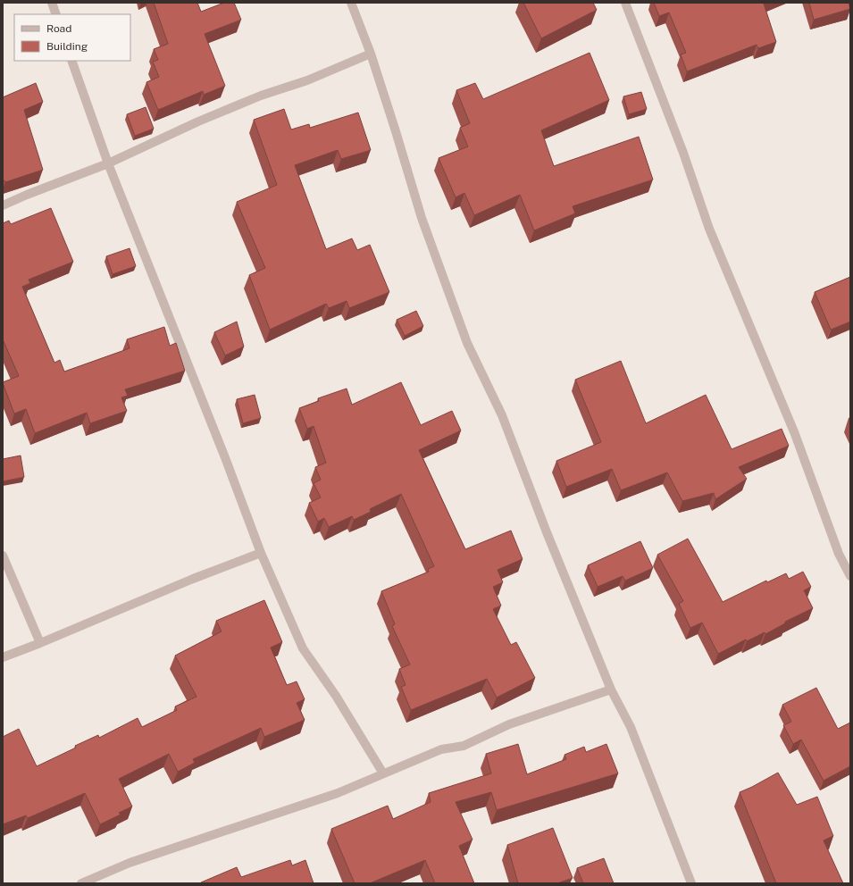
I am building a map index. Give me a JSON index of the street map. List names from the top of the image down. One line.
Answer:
{"legend":["Road","Building"]}
